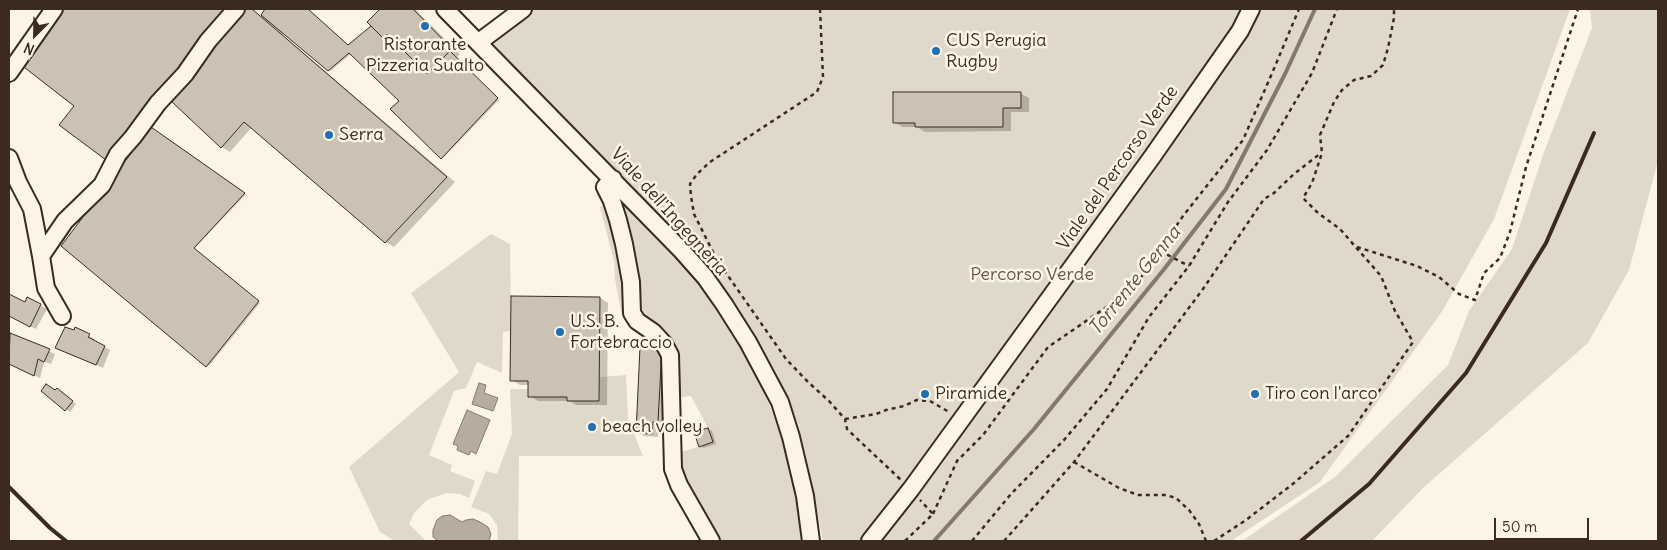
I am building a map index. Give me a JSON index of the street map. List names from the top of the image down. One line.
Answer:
{"streets":{"street":["Viale del Percorso Verde","Viale dell'Ingegneria"]},"water":["Torrente Genna"],"parks":["Percorso Verde"],"places":["Ristorante Pizzeria Sualto","CUS Perugia Rugby","Serra","U.S. B. Fortebraccio","Piramide","Tiro con l'arco","beach volley"],"scale_bar":"50 m","north":"bottom left"}
